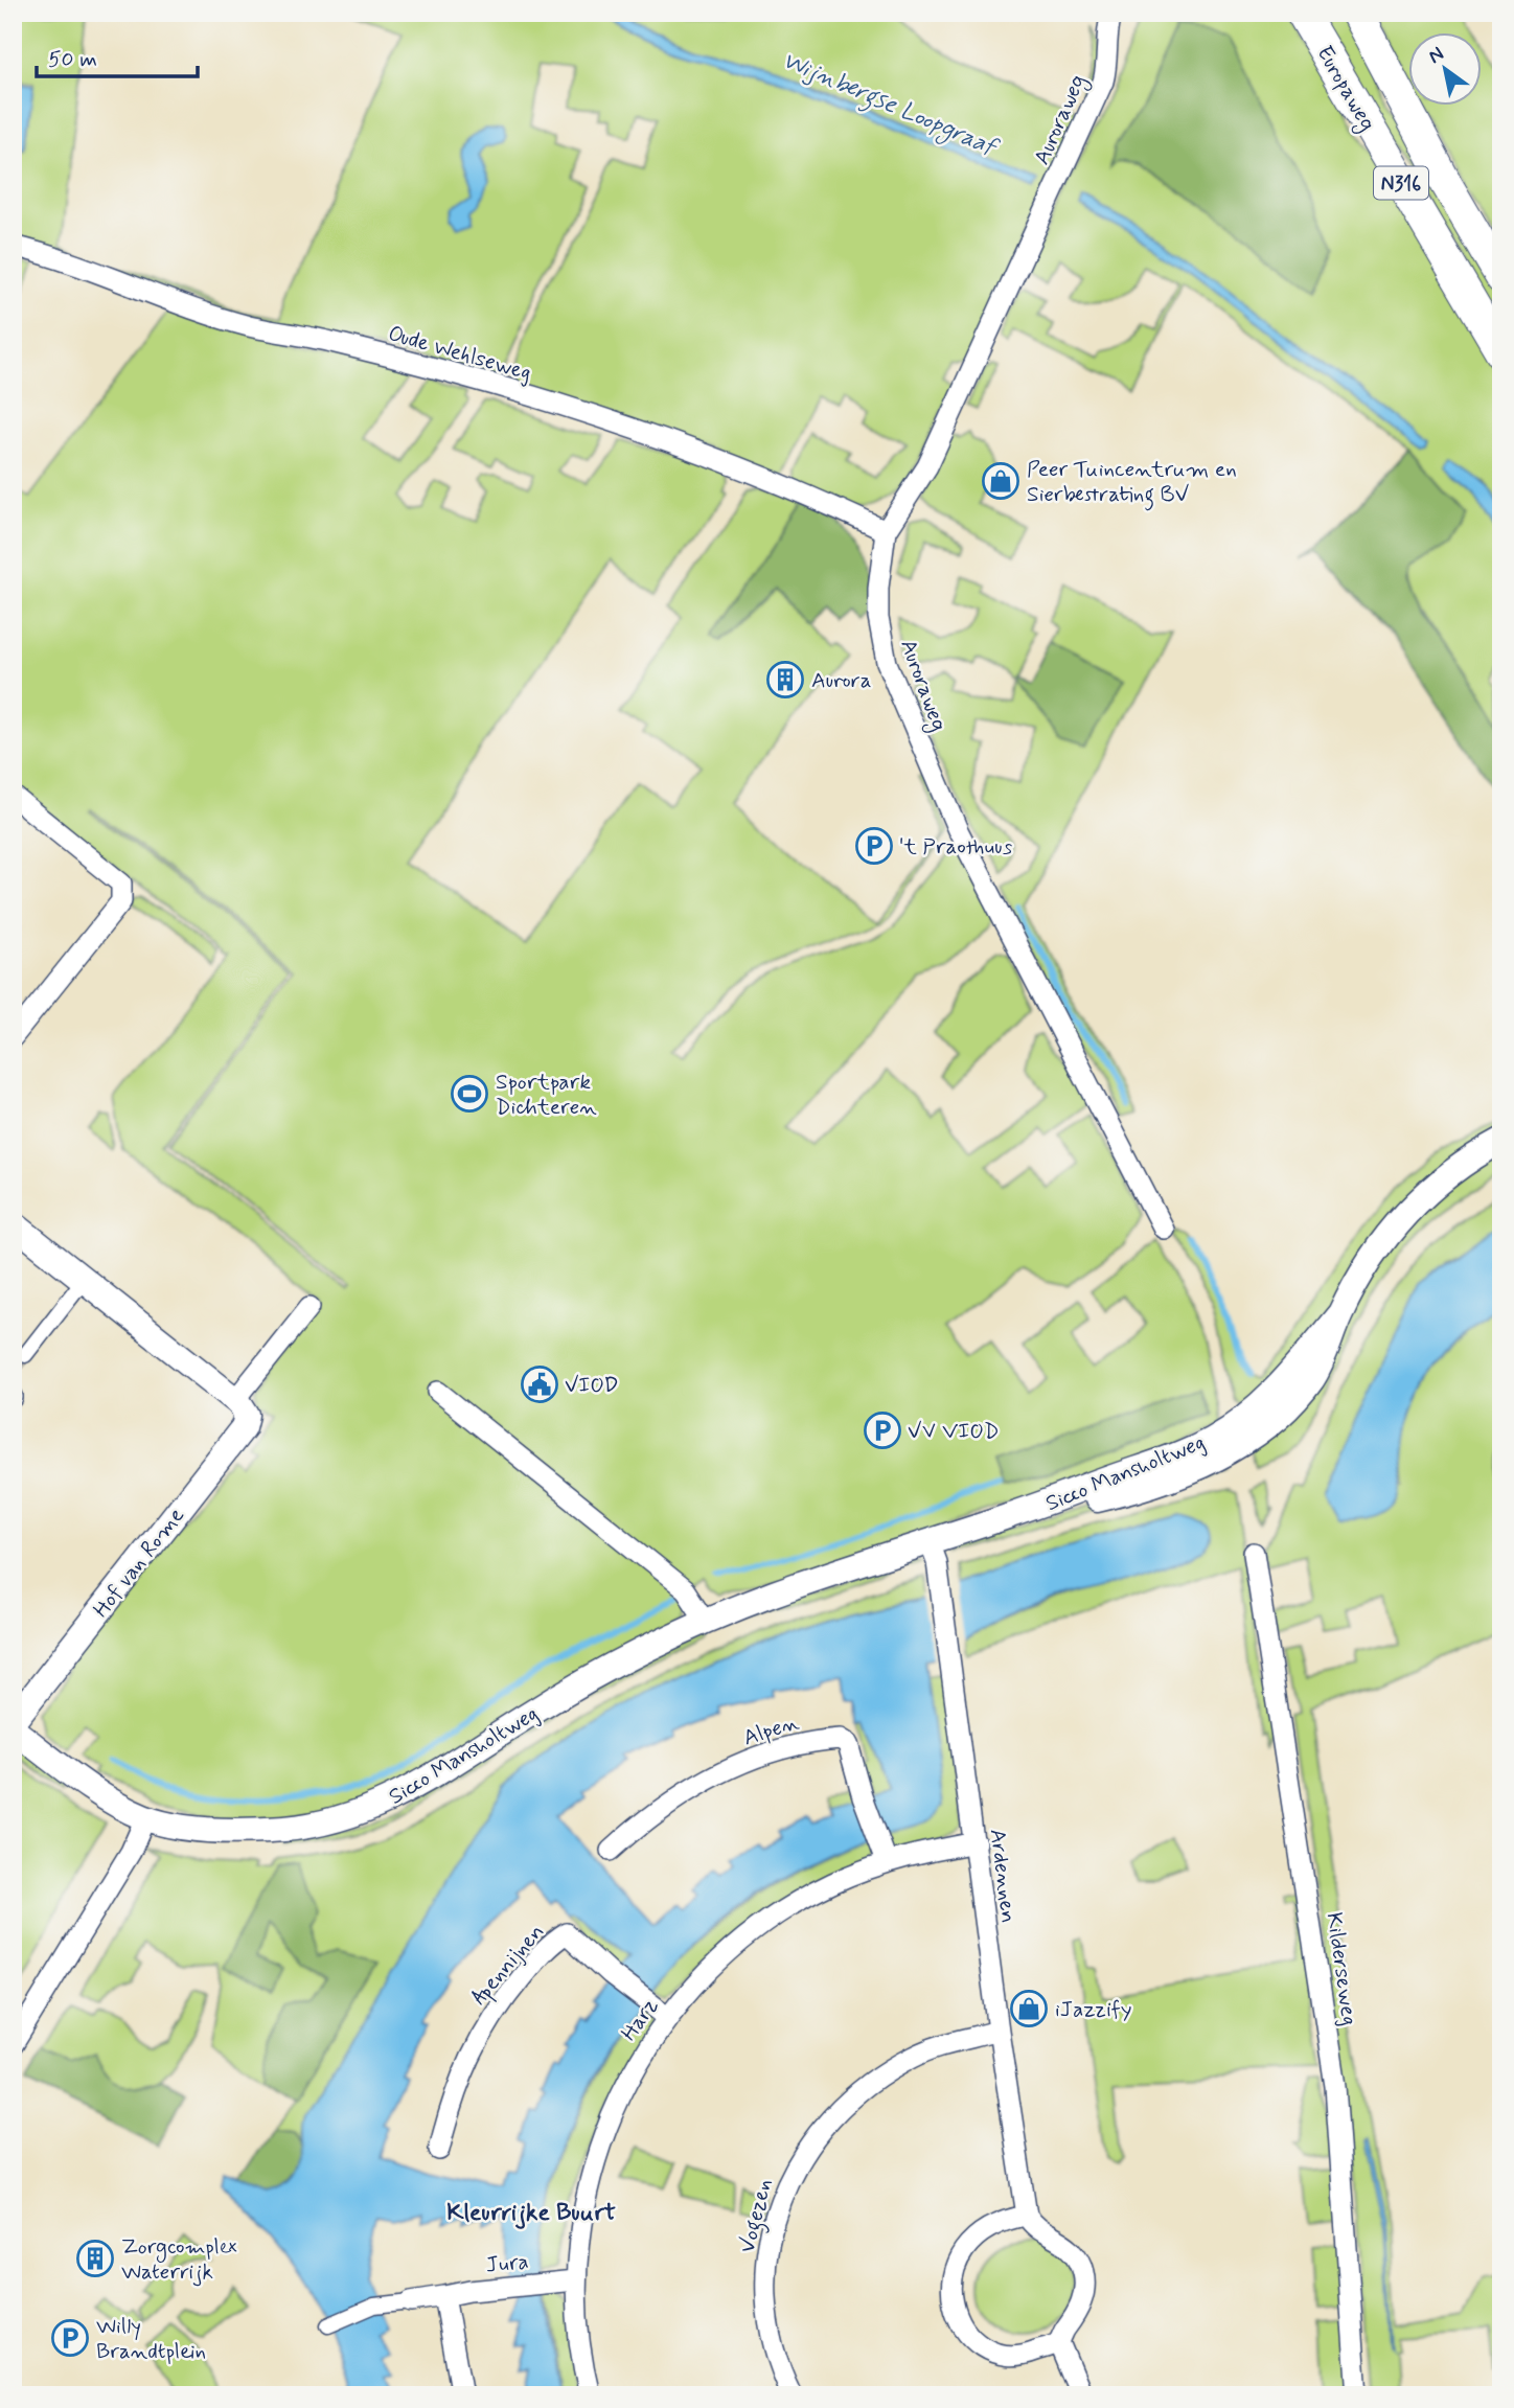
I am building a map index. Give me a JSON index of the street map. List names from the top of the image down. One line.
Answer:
{"streets":{"main road":["Europaweg","N316"],"street":["Auroraweg","Oude Wehlseweg","Sicco Mansholtweg","Hof van Rome","Alpen","Ardennen","Apennijnen","Kilderseweg","Harz","Vogezen","Jura"]},"crossings":[["Auroraweg","Oude Wehlseweg"],["Sicco Mansholtweg","Ardennen"],["Alpen","Harz"],["Ardennen","Harz"],["Ardennen","Vogezen"],["Apennijnen","Harz"],["Harz","Jura"]],"districts":["Kleurrijke Buurt"],"water":["Wijnbergse Loopgraaf"],"places":{"shop":["Peer Tuincentrum en Sierbestrating BV","iJazzify"],"building":["Aurora","Zorgcomplex Waterrijk"],"parking":["'t Praothuus","VV VIOD","Willy Brandtplein"],"sports":["Sportpark Dichteren"],"public building":["VIOD"]},"scale_bar":"50 m","north":"top left"}
